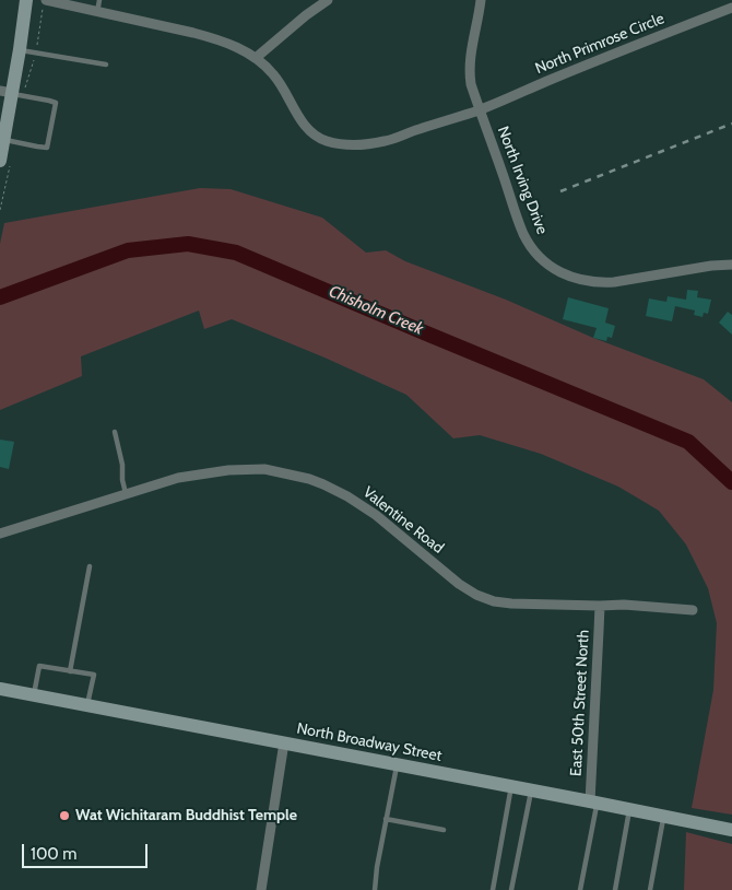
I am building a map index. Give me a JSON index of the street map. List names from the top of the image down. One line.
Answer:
{"streets":{"main road":["North Broadway Street"],"street":["North Primrose Circle","North Irving Drive","Valentine Road","East 50th Street North"]},"crossings":[["North Primrose Circle","North Irving Drive"],["Valentine Road","East 50th Street North"],["East 50th Street North","North Broadway Street"]],"water":["Chisholm Creek"],"places":["Wat Wichitaram Buddhist Temple"],"scale_bar":"100 m"}
